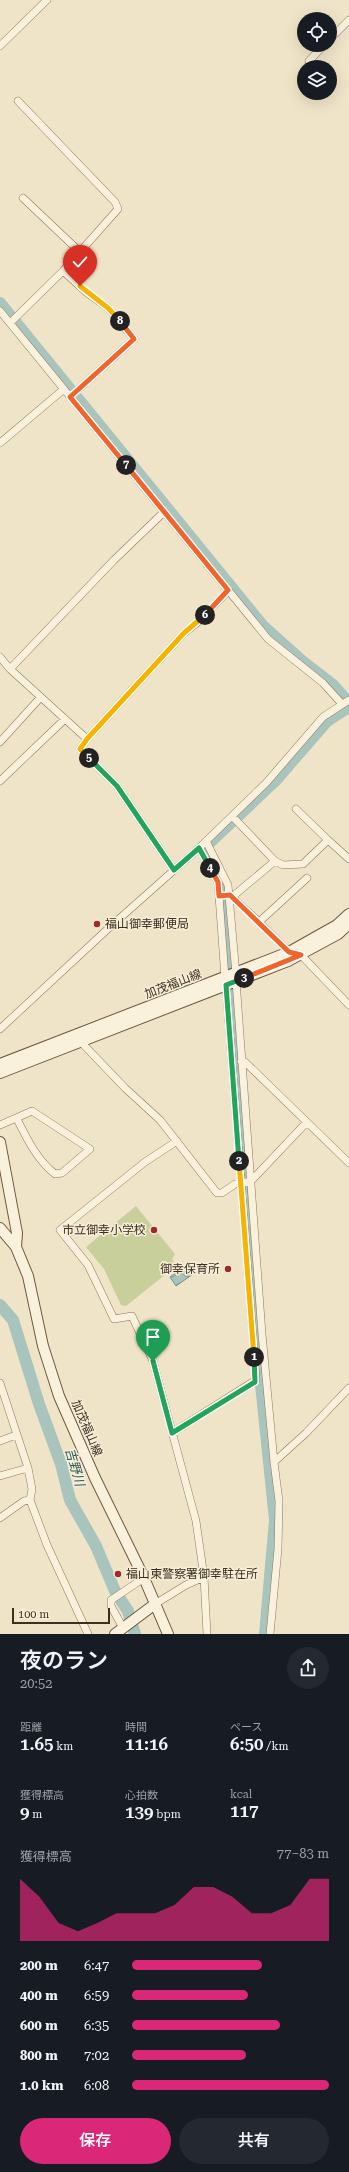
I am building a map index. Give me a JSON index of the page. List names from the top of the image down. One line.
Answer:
{"streets":{"main road":["加茂福山線"]},"water":["吉野川"],"places":["福山御幸郵便局","市立御幸小学校","御幸保育所","福山東警察署御幸駐在所"],"scale_bar":"100 m","page":{"pins":["8","7","6","5","4","3","2","1"],"scale":"100 m","heading":["夜のラン","20:52"],"stats":[["距離","1.65 km"],["時間","11:16"],["ペース","6:50 /km"],["獲得標高","9 m"],["心拍数","139 bpm"],["kcal","117"]],"chart":["獲得標高","77–83 m"],"list":[{"name":"200 m","note":"6:47"},{"name":"400 m","note":"6:59"},{"name":"600 m","note":"6:35"},{"name":"800 m","note":"7:02"},{"name":"1.0 km","note":"6:08"}],"buttons":["保存","共有"]}}
